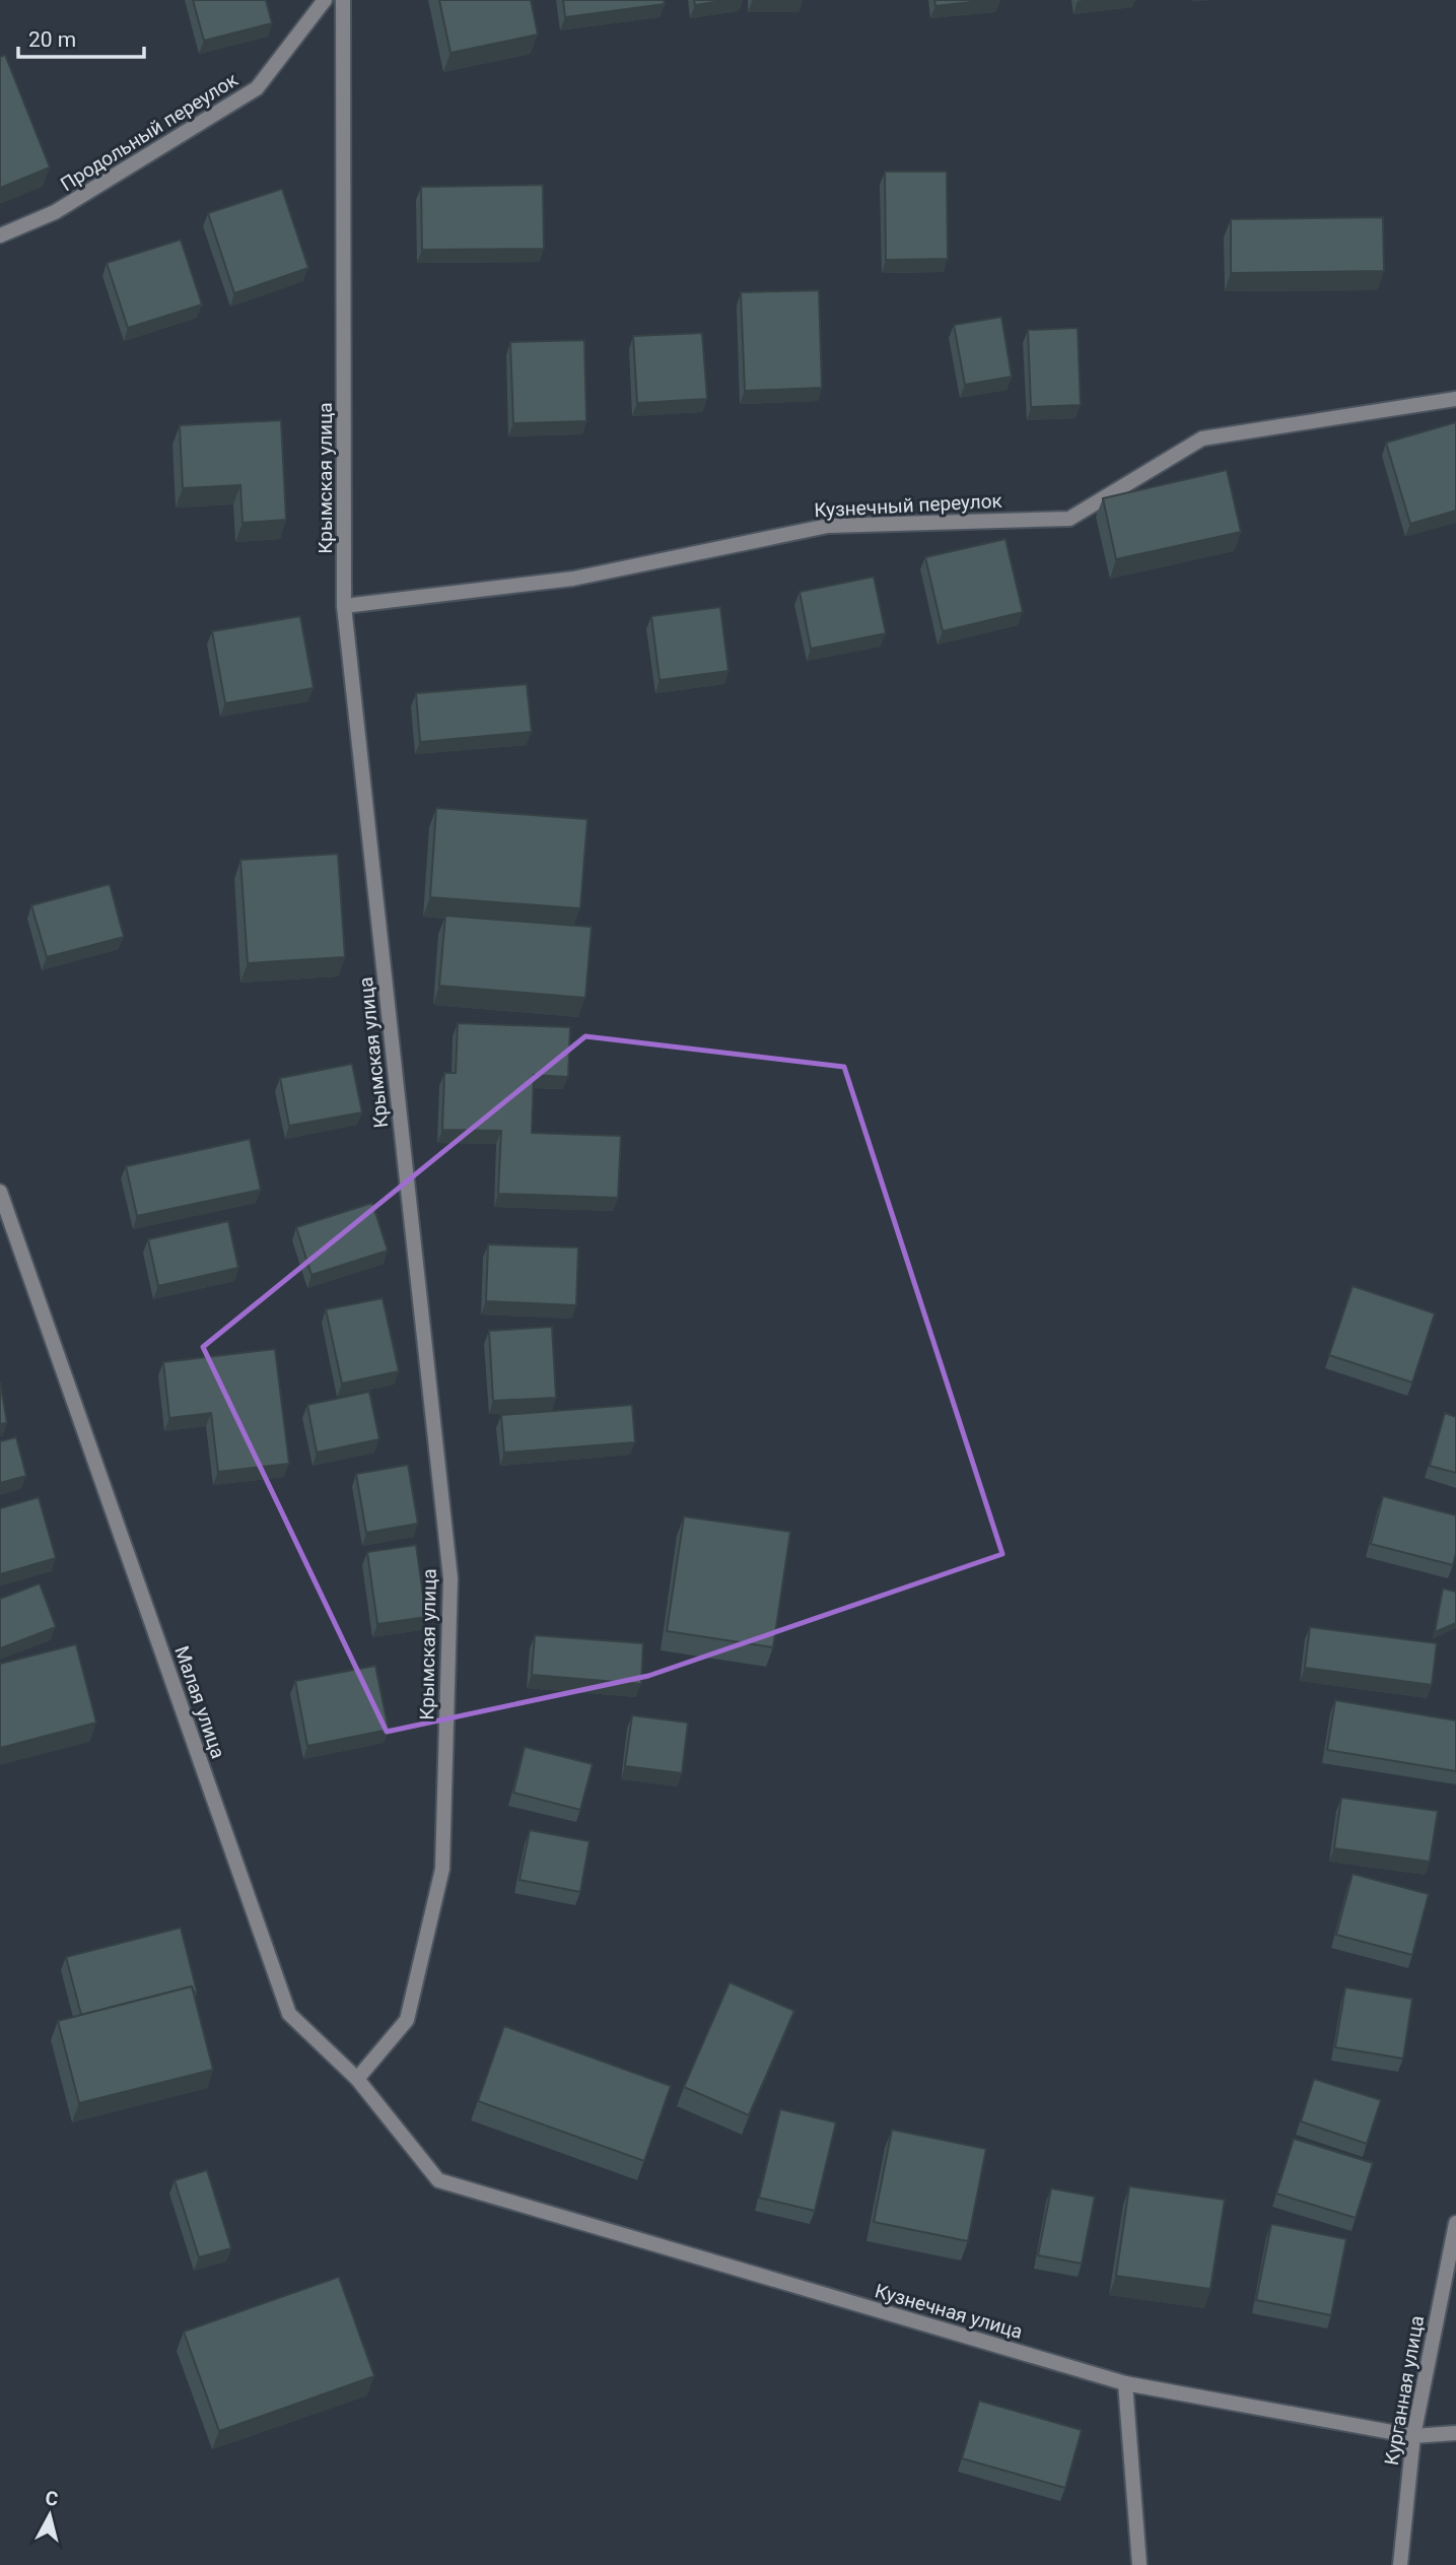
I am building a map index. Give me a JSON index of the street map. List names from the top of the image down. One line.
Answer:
{"streets":{"street":["Продольный переулок","Крымская улица","Кузнечный переулок","Малая улица","Кузнечная улица","Курганная улица"]},"crossings":[["Крымская улица","Кузнечный переулок"],["Крымская улица","Малая улица"],["Малая улица","Кузнечная улица"],["Кузнечная улица","Курганная улица"]],"scale_bar":"20 m","north":"top"}
